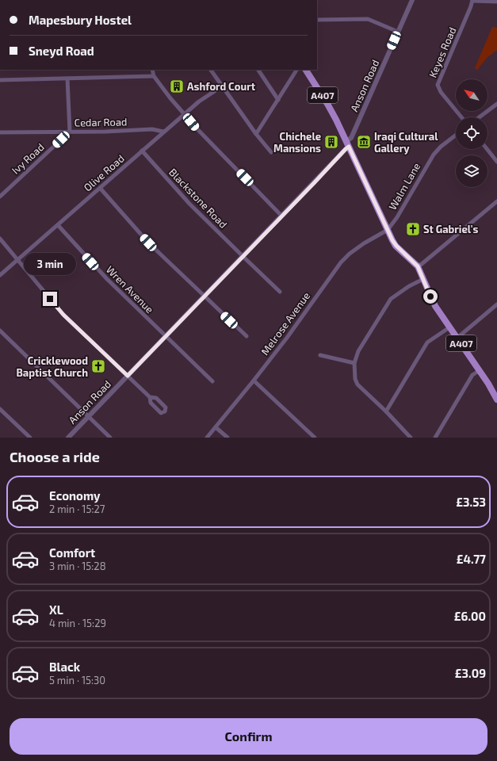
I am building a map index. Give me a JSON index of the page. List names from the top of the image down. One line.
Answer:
{"streets":{"main road":["A407"],"street":["Keyes Road","Anson Road","Cedar Road","Ivy Road","Olive Road","Walm Lane","Blackstone Road","Wren Avenue","Melrose Avenue"]},"crossings":[["Anson Road","A407"],["Anson Road","Blackstone Road"],["Anson Road","Wren Avenue"],["A407","Walm Lane"],["A407","Melrose Avenue"],["Cedar Road","Ivy Road"],["Cedar Road","Olive Road"],["Olive Road","Blackstone Road"],["Olive Road","Wren Avenue"],["Walm Lane","Melrose Avenue"]],"places":{"building":["Ashford Court","Chichele Mansions"],"museum":["Iraqi Cultural Gallery"],"church":["St Gabriel's","Cricklewood Baptist Church"]},"north":"top left","page":{"banner":["Mapesbury Hostel","Sneyd Road"],"bubble":"3 min","heading":"Choose a ride","list":[{"name":"Economy","note":"2 min · 15:27","value":"£3.53"},{"name":"Comfort","note":"3 min · 15:28","value":"£4.77"},{"name":"XL","note":"4 min · 15:29","value":"£6.00"},{"name":"Black","note":"5 min · 15:30","value":"£3.09"}],"buttons":"Confirm"}}
